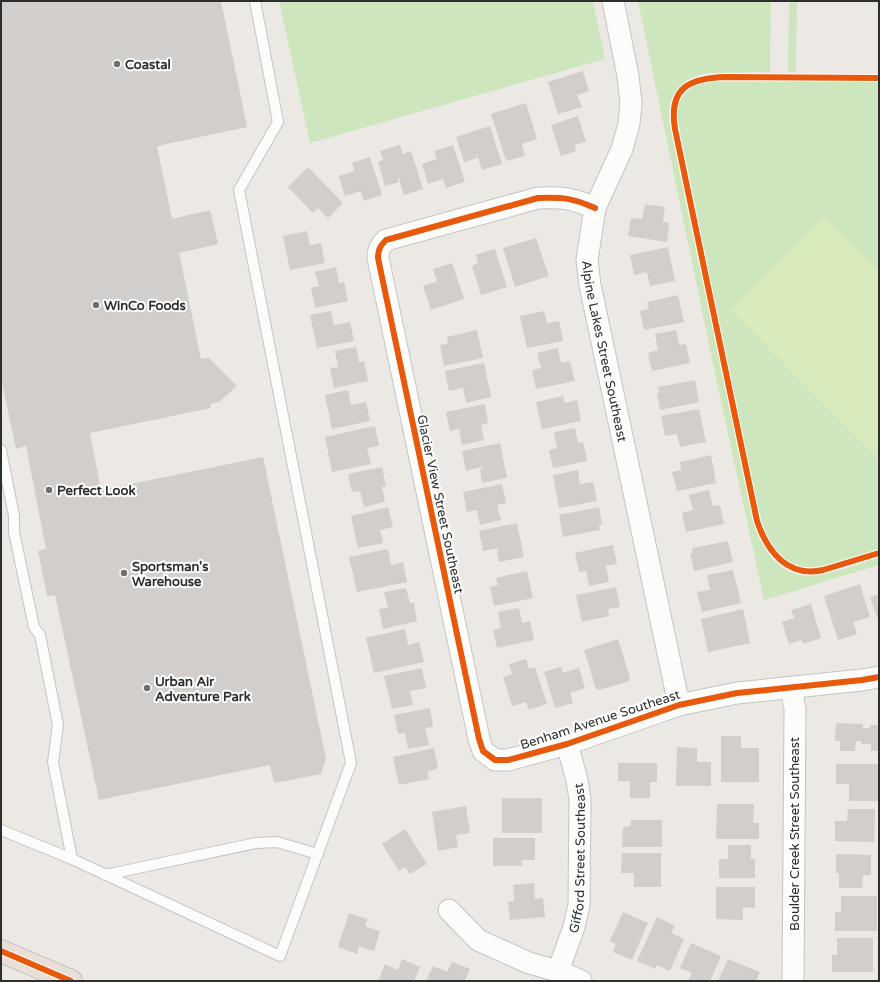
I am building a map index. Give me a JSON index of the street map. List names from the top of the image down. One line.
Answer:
{"streets":{"street":["Alpine Lakes Street Southeast","Glacier View Street Southeast","Benham Avenue Southeast","Boulder Creek Street Southeast","Gifford Street Southeast"]},"crossings":[["Alpine Lakes Street Southeast","Glacier View Street Southeast"],["Alpine Lakes Street Southeast","Benham Avenue Southeast"],["Glacier View Street Southeast","Benham Avenue Southeast"],["Benham Avenue Southeast","Boulder Creek Street Southeast"],["Benham Avenue Southeast","Gifford Street Southeast"]],"places":["Coastal","WinCo Foods","Perfect Look","Sportsman's Warehouse","Urban Air Adventure Park"]}
